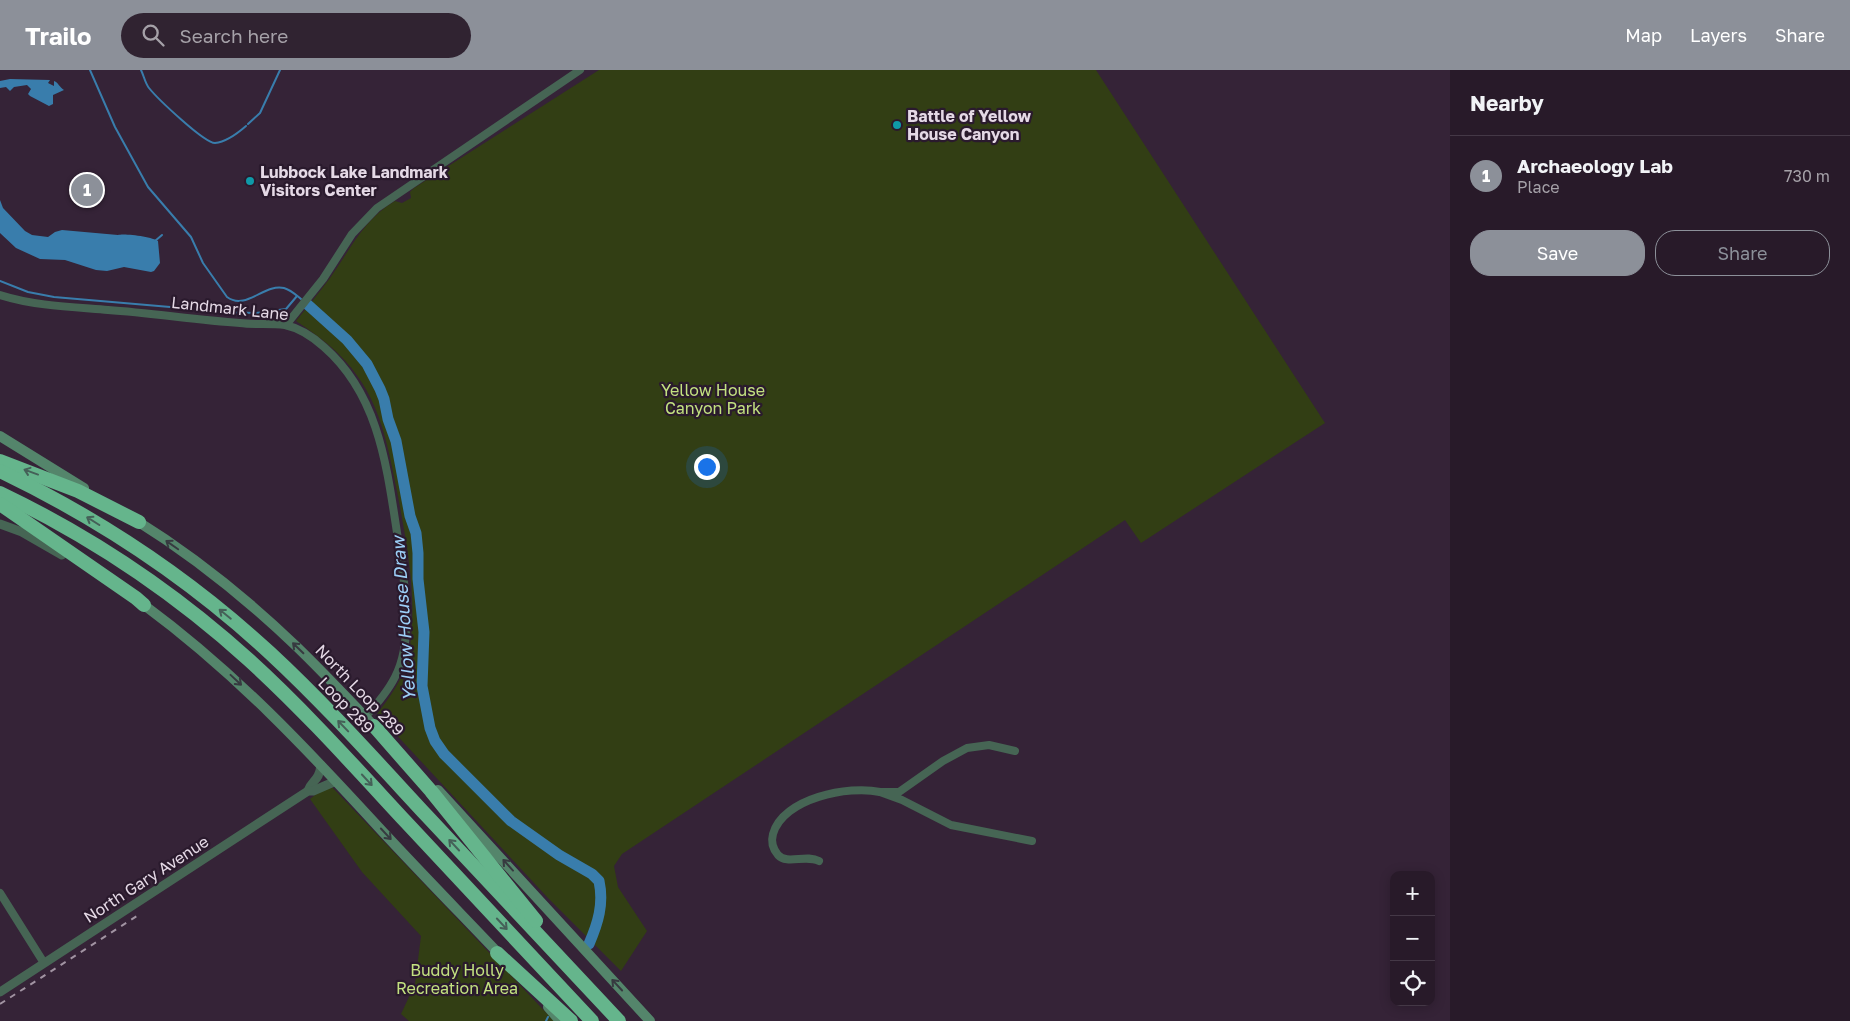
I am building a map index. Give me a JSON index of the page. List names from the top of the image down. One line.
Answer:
{"streets":{"highway":["Loop 289"],"main road":["North Loop 289"],"street":["Landmark Lane","North Gary Avenue"]},"crossings":[["Landmark Lane","North Loop 289"]],"water":["Yellow House Draw"],"parks":["Yellow House Canyon Park","Buddy Holly Recreation Area"],"places":["Battle of Yellow House Canyon","Lubbock Lake Landmark Visitors Center"],"page":{"header":"Trailo","search":"Search here","nav":["Map","Layers","Share"],"heading":"Nearby","list":[{"mark":"1","name":"Archaeology Lab","note":"Place","value":"730 m"}],"pins":"1","buttons":["Save","Share"],"map_buttons":["+","−"]}}
